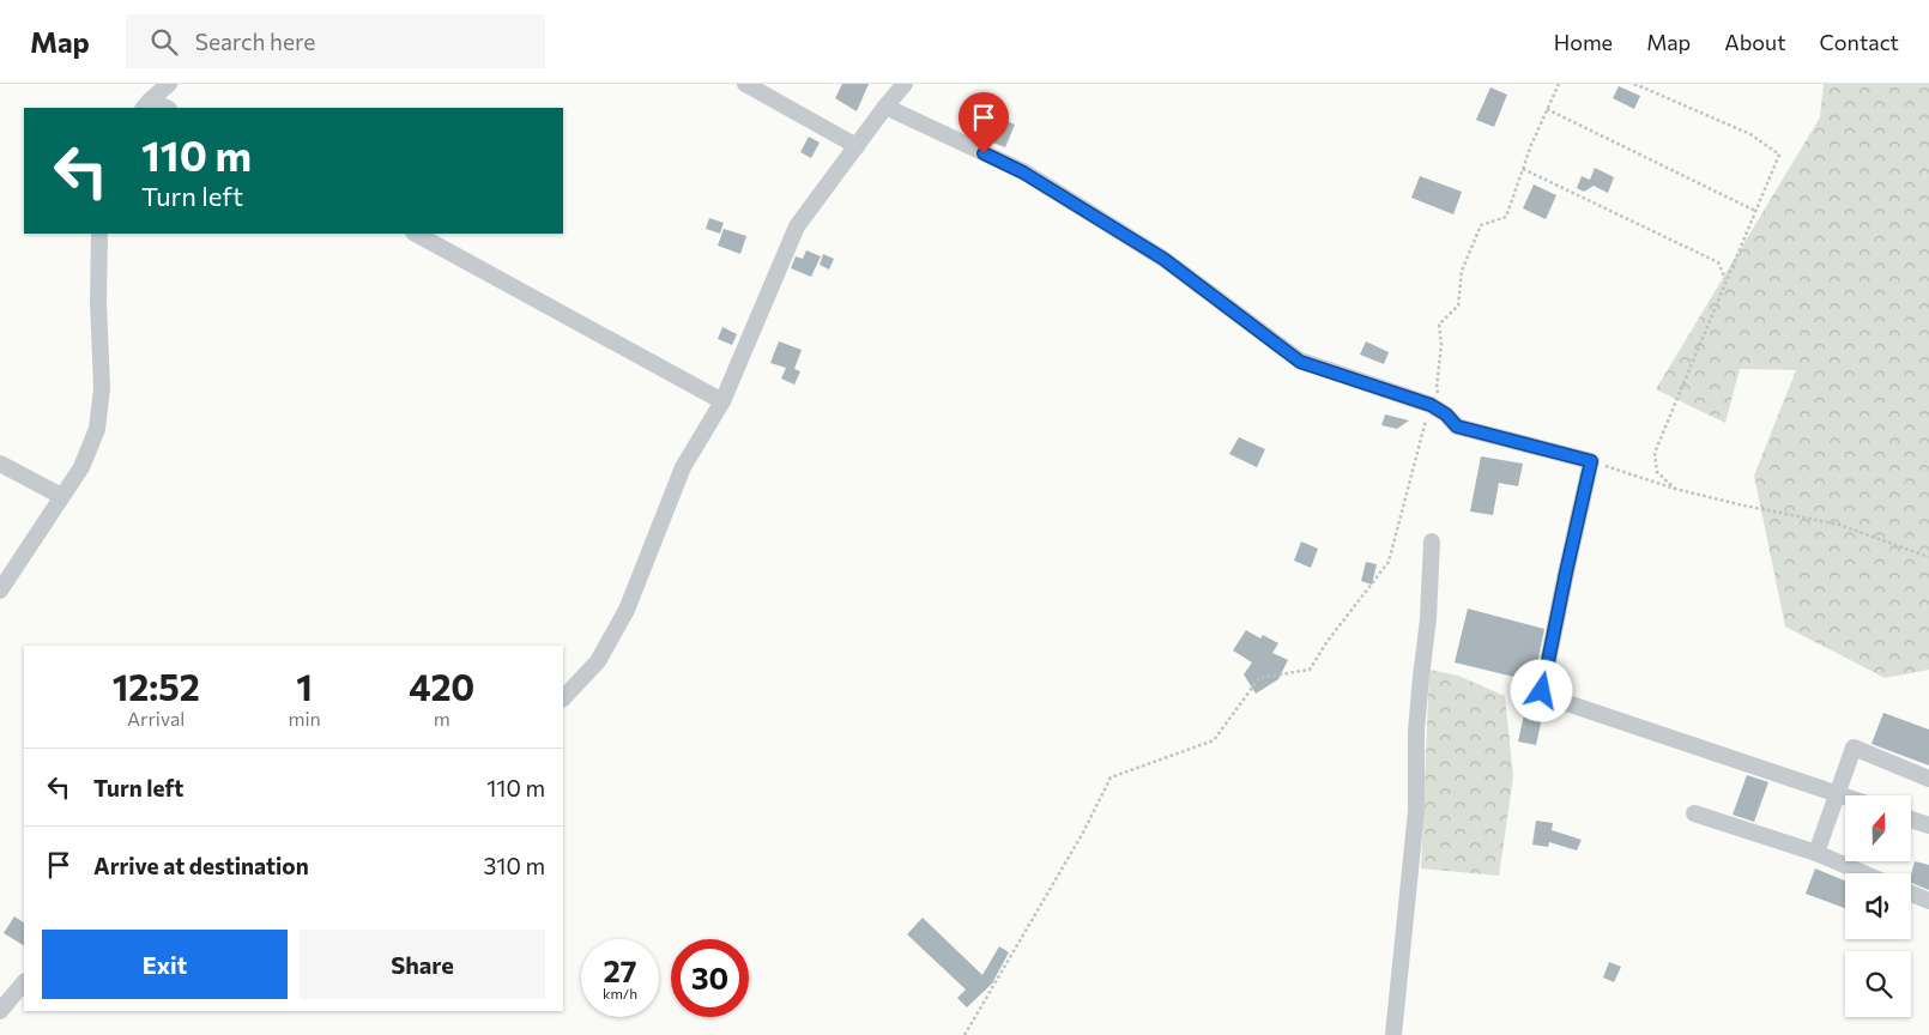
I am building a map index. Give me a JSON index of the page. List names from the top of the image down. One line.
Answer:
{"north":"top","page":{"header":"Map","search":"Search here","nav":["Home","Map","About","Contact"],"turn":["110 m","Turn left"],"eta":["12:52","Arrival","1","min","420","m"],"list":[{"name":"Turn left","value":"110 m"},{"name":"Arrive at destination","value":"310 m"}],"buttons":["Exit","Share"],"speed":"27 km/h","limit":"30"}}
